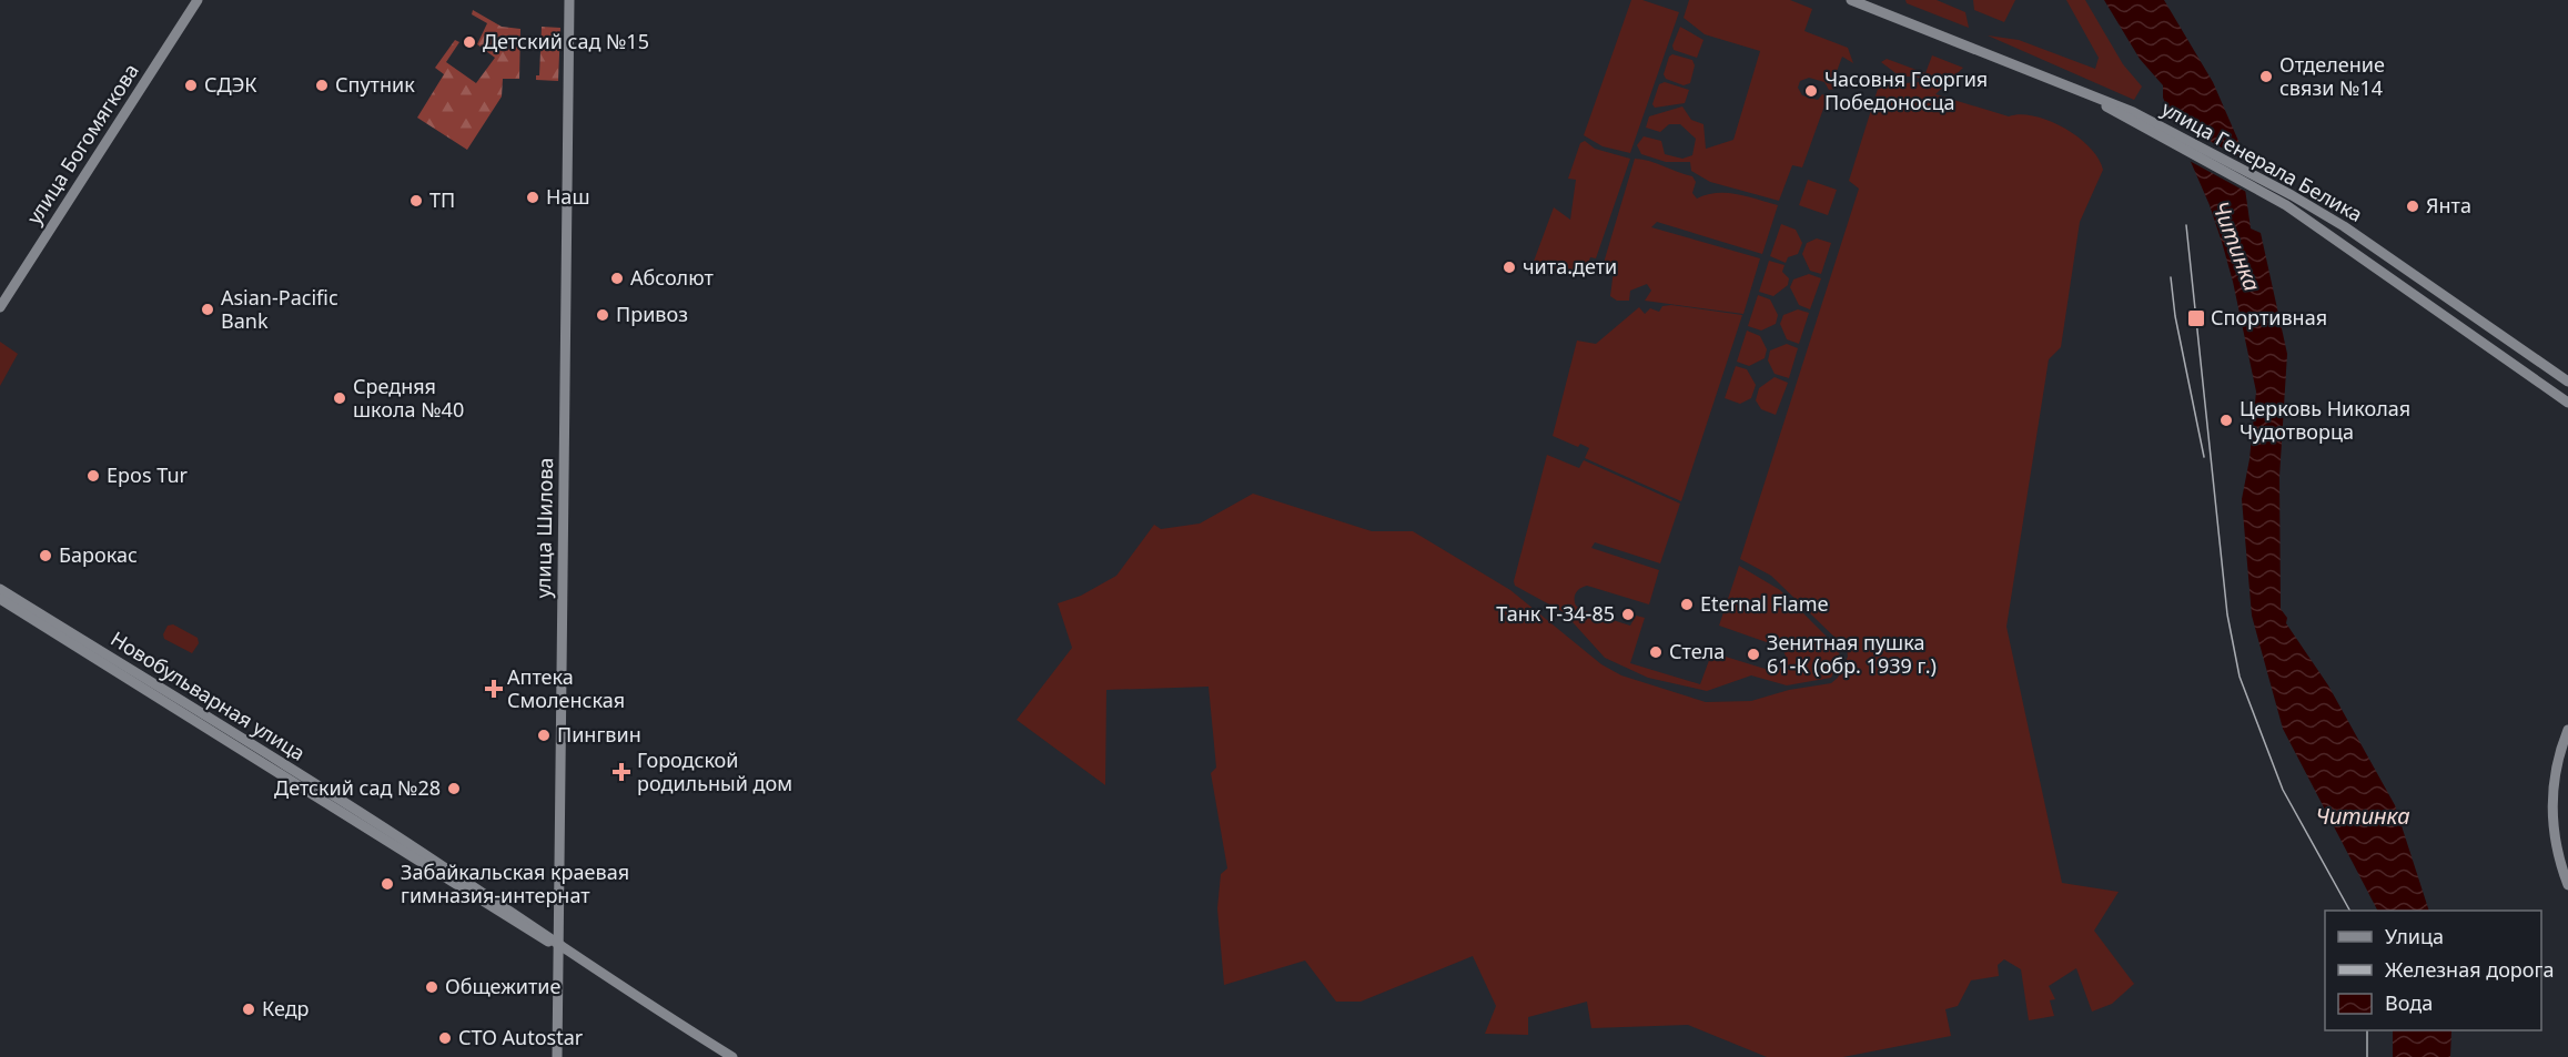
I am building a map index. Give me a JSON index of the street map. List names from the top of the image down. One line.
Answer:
{"streets":{"main road":["улица Богомягкова","улица Генерала Белика","улица Шилова","Новобульварная улица"]},"crossings":[["улица Шилова","Новобульварная улица"]],"water":["Читинка"],"places":{"other":["Детский сад №15","Отделение связи №14","СДЭК","Спутник","Часовня Георгия Победоносца","Наш","ТП","Янта","чита.дети","Абсолют","Asian-Pacific Bank","Привоз","Средняя школа №40","Церковь Николая Чудотворца","Epos Tur","Барокас","Eternal Flame","Танк Т-34-85","Стела","Зенитная пушка 61-К (обр. 1939 г.)","Пингвин","Детский сад №28","Забайкальская краевая гимназия-интернат","Общежитие","Кедр","СТО Autostar"],"transit":["Спортивная"],"health":["Аптека Смоленская","Городской родильный дом"]},"legend":["Улица","Железная дорога","Вода"]}
